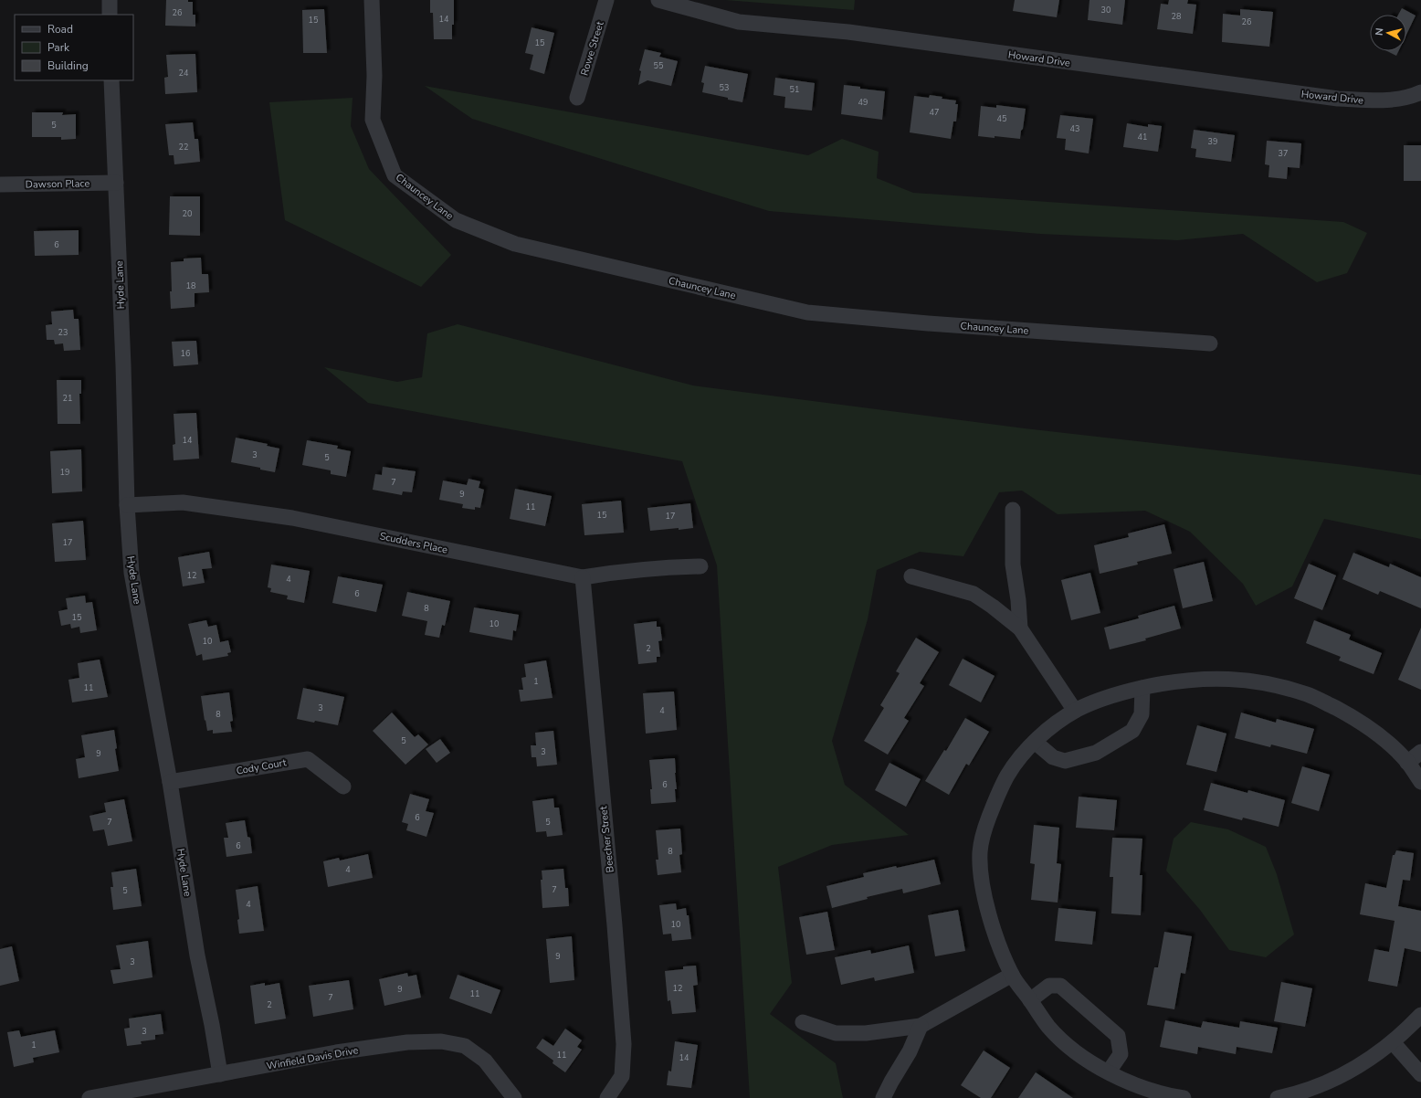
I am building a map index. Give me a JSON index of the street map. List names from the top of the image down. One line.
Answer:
{"streets":{"street":["Rowe Street","Howard Drive","Dawson Place","Chauncey Lane","Hyde Lane","Scudders Place","Cody Court","Beecher Street","Winfield Davis Drive"]},"crossings":[["Dawson Place","Hyde Lane"],["Hyde Lane","Scudders Place"],["Hyde Lane","Cody Court"],["Hyde Lane","Winfield Davis Drive"],["Scudders Place","Beecher Street"]],"house_numbers":["30","26","28","14","15","26","15","55","24","53","51","49","47","45","5","43","41","39","22","37","20","6","18","23","16","21","14","3","5","19","7","9","11","15","17","17","12","4","6","8","15","10","10","2","1","11","3","4","8","5","3","9","6","6","7","5","6","8","4","7","5","4","10","9","3","12","9","11","7","2","3","1","11","14"],"legend":["Road","Park","Building"],"north":"left"}
